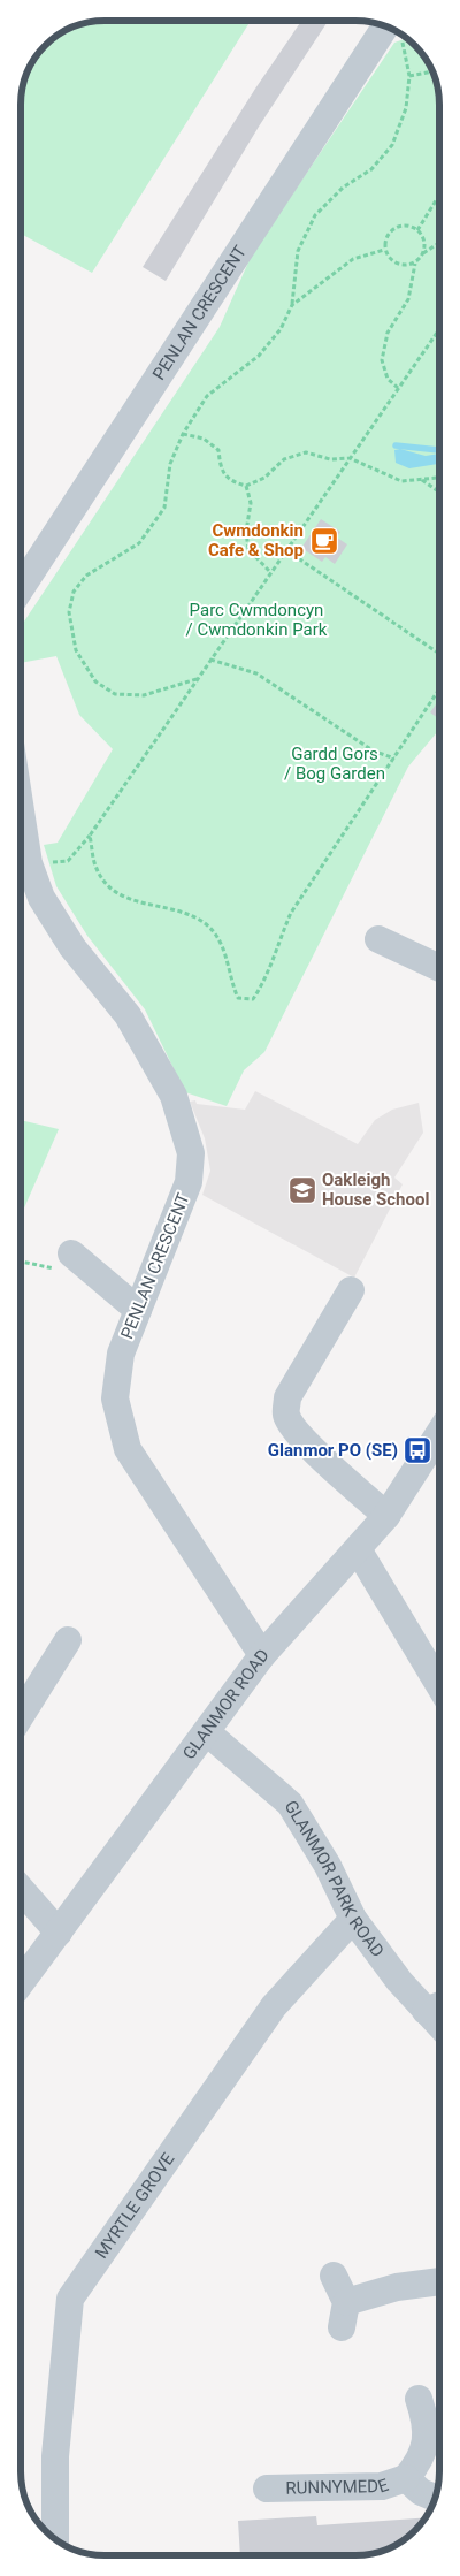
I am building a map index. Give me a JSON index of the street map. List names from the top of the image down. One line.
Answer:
{"streets":{"street":["PENLAN CRESCENT","GLANMOR ROAD","GLANMOR PARK ROAD","MYRTLE GROVE","RUNNYMEDE"]},"crossings":[["PENLAN CRESCENT","GLANMOR ROAD"],["GLANMOR ROAD","GLANMOR PARK ROAD"],["GLANMOR PARK ROAD","MYRTLE GROVE"]],"parks":["Parc Cwmdoncyn / Cwmdonkin Park","Gardd Gors / Bog Garden"],"places":{"cafe":["Cwmdonkin Cafe & Shop"],"school or university":["Oakleigh House School"],"bus stop":["Glanmor PO (SE)"]}}
